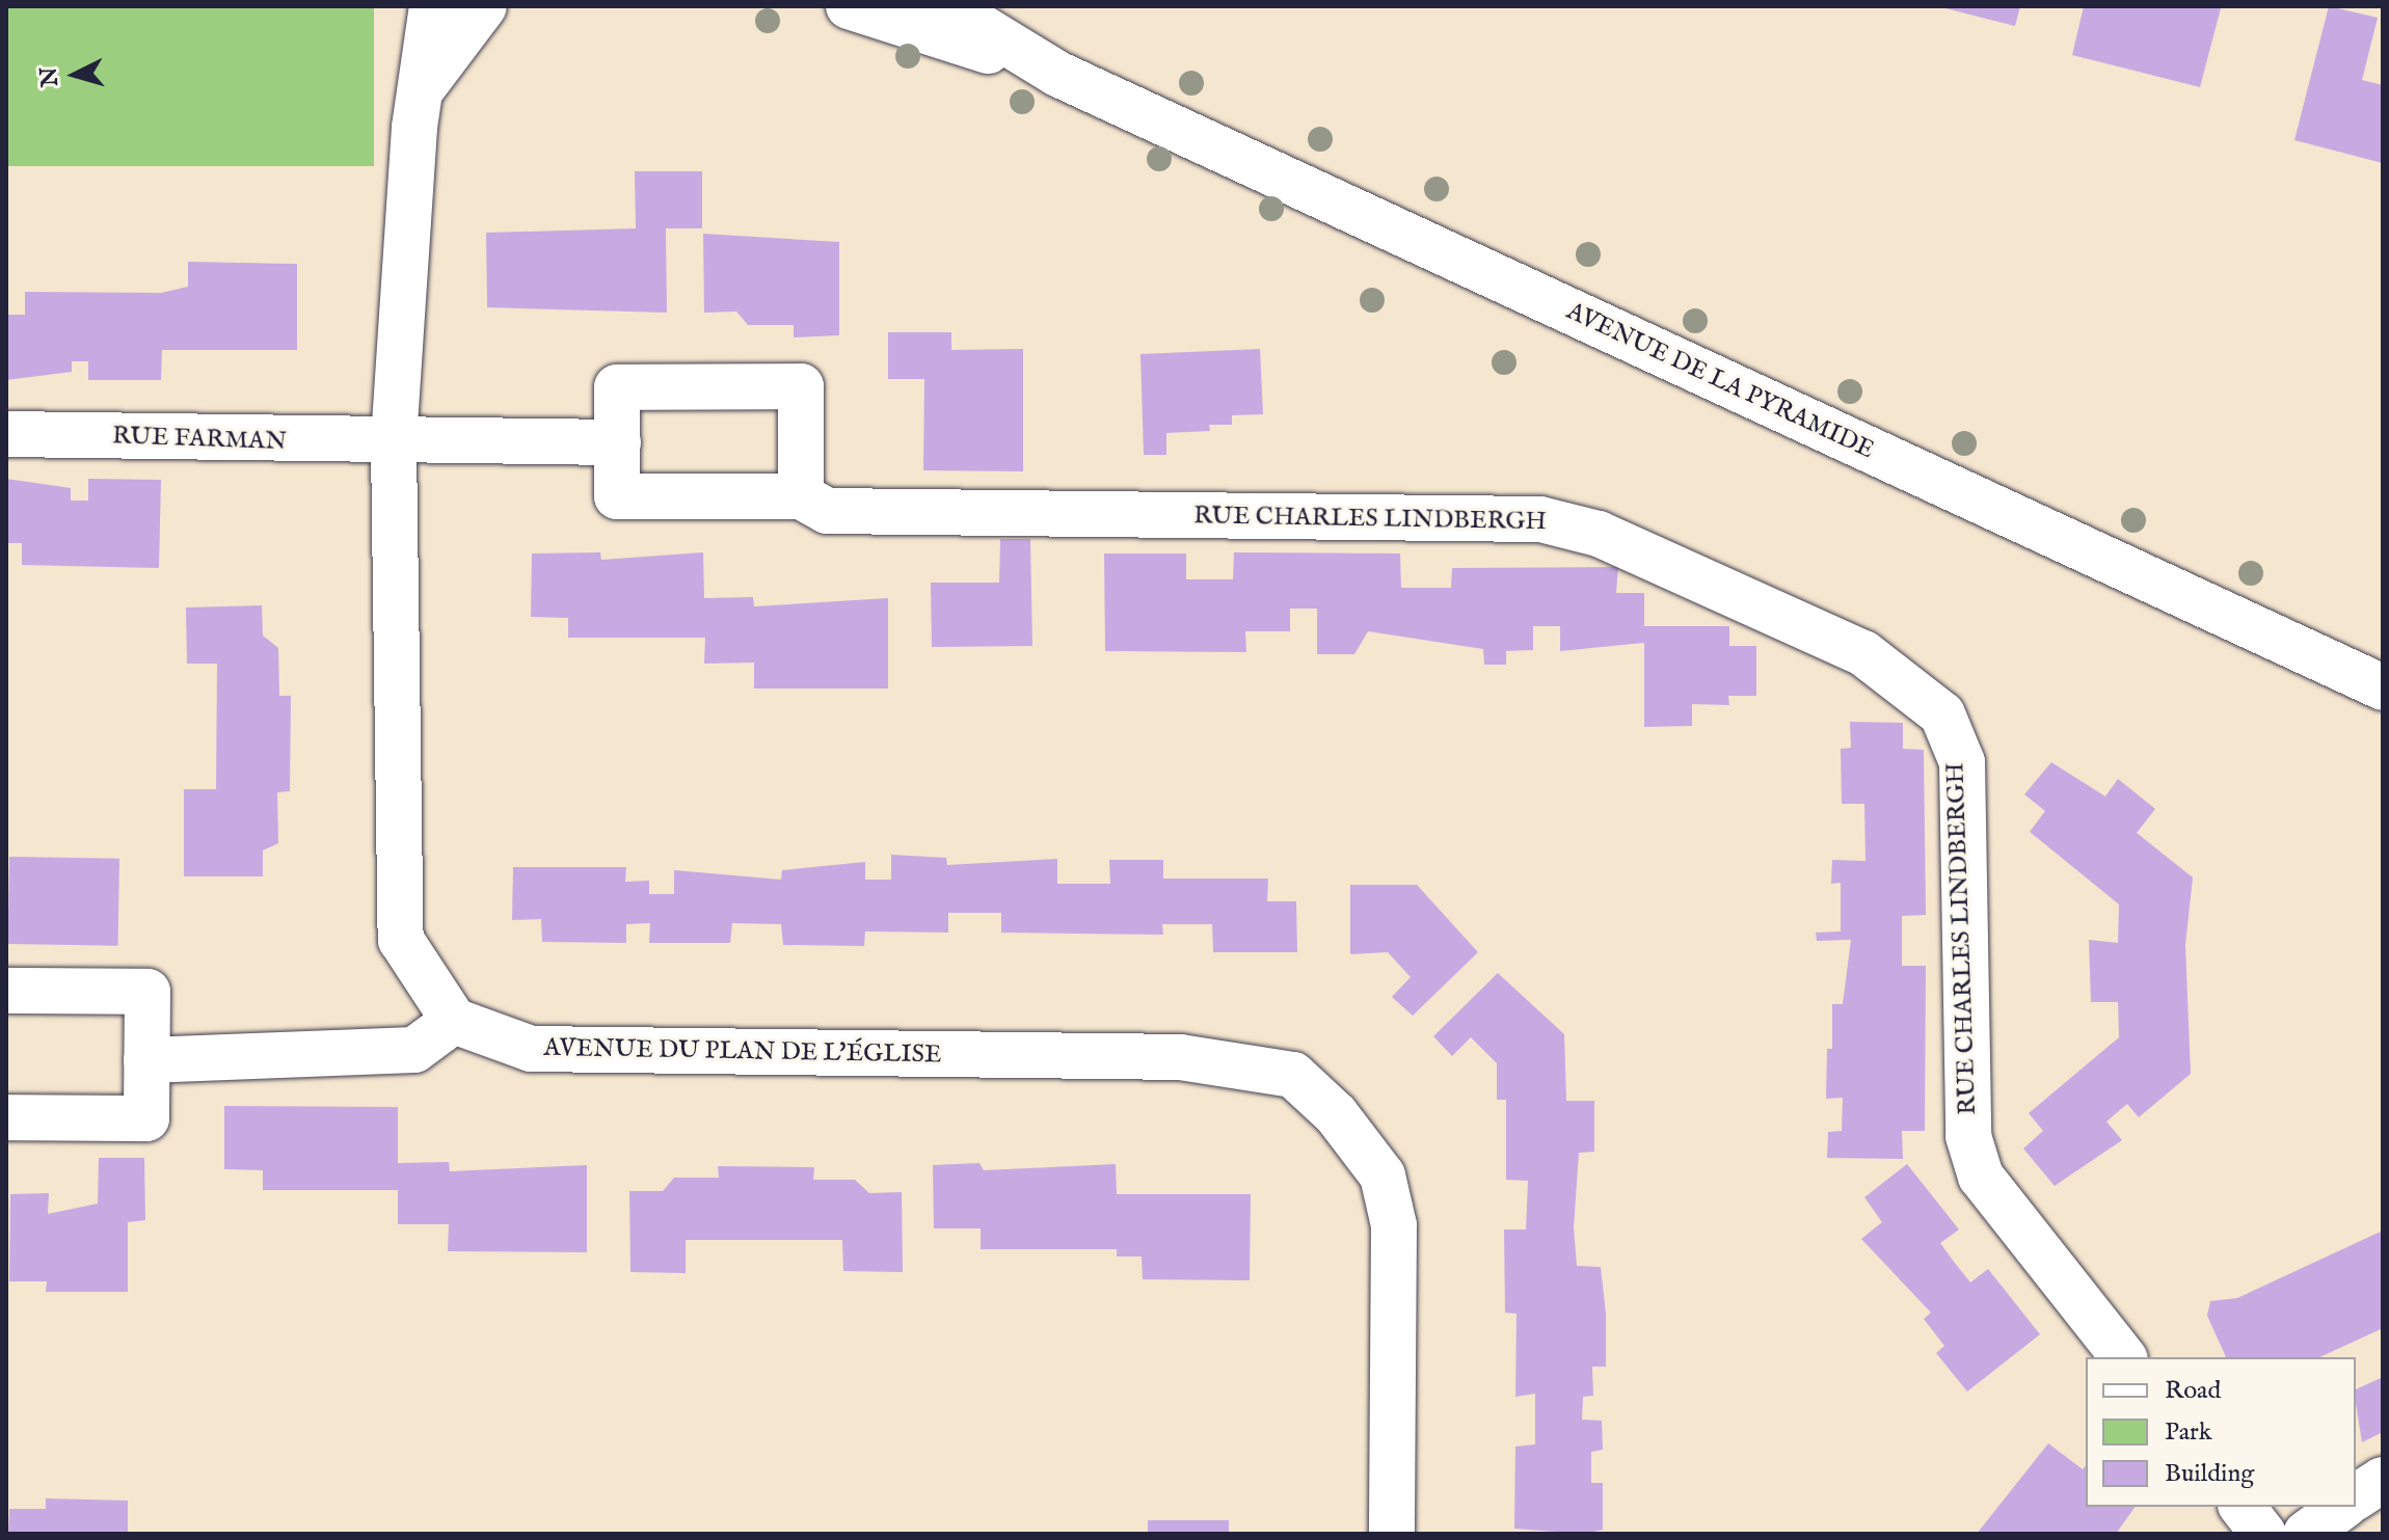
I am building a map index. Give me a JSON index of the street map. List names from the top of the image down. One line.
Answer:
{"streets":{"street":["AVENUE DE LA PYRAMIDE","RUE FARMAN","RUE CHARLES LINDBERGH","AVENUE DU PLAN DE L'ÉGLISE"]},"legend":["Road","Park","Building"],"north":"left"}
